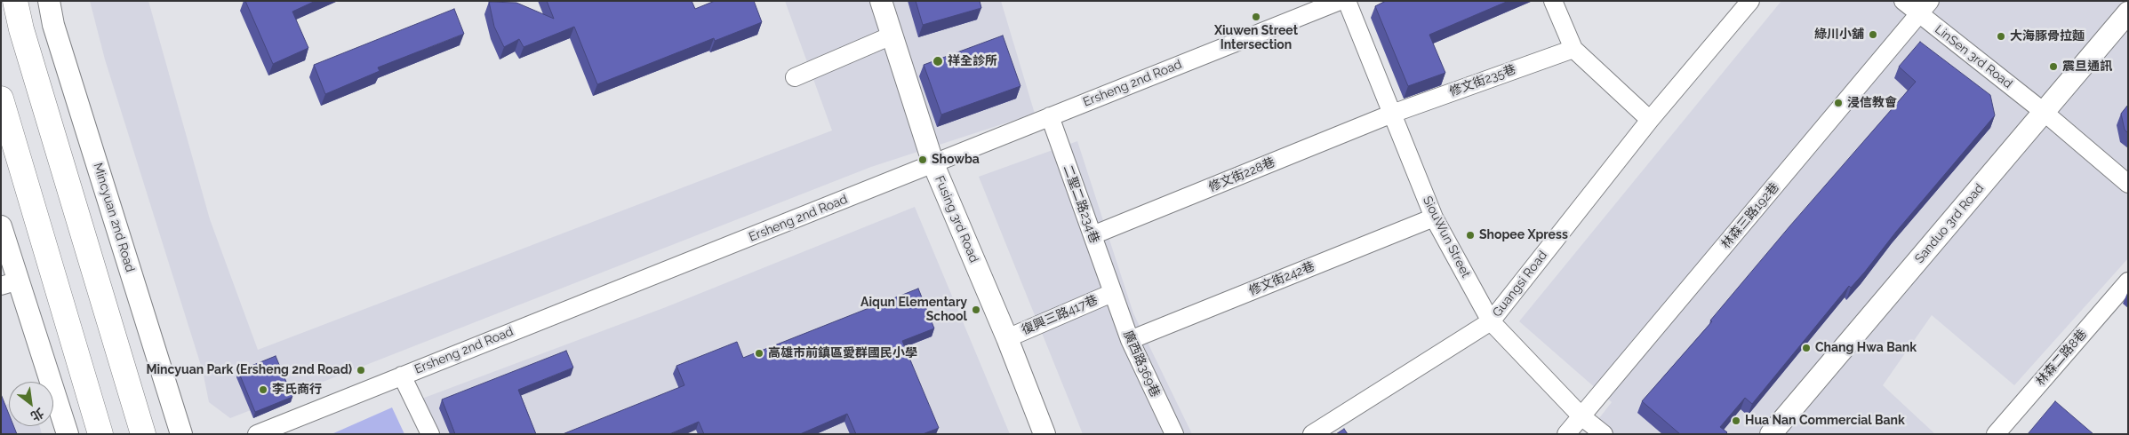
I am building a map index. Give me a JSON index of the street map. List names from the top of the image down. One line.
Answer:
{"streets":{"street":["LinSen 3rd Road","修文街235巷","Ersheng 2nd Road","修文街228巷","二聖二路234巷","林森三路192巷","Mincyuan 2nd Road","Fusing 3rd Road","Sanduo 3rd Road","SiouWun Street","修文街242巷","Guangsi Road","復興三路417巷","林森二路8巷","廣西路369巷"]},"crossings":[["LinSen 3rd Road","林森三路192巷"],["LinSen 3rd Road","Sanduo 3rd Road"],["修文街235巷","修文街228巷"],["修文街235巷","SiouWun Street"],["Ersheng 2nd Road","二聖二路234巷"],["Ersheng 2nd Road","Fusing 3rd Road"],["修文街228巷","二聖二路234巷"],["修文街228巷","SiouWun Street"],["二聖二路234巷","復興三路417巷"],["二聖二路234巷","廣西路369巷"],["林森三路192巷","SiouWun Street"],["Fusing 3rd Road","復興三路417巷"],["SiouWun Street","修文街242巷"],["SiouWun Street","Guangsi Road"],["修文街242巷","廣西路369巷"],["復興三路417巷","廣西路369巷"]],"places":["Xiuwen Street Intersection","綠川小舖","大海豚骨拉麵","祥全診所","震旦通訊","浸信教會","Showba","Shopee Xpress","Aiqun Elementary School","Chang Hwa Bank","高雄市前鎮區愛群國民小學","Mincyuan Park (Ersheng 2nd Road)","李氏商行","Hua Nan Commercial Bank"],"north":"bottom right"}
